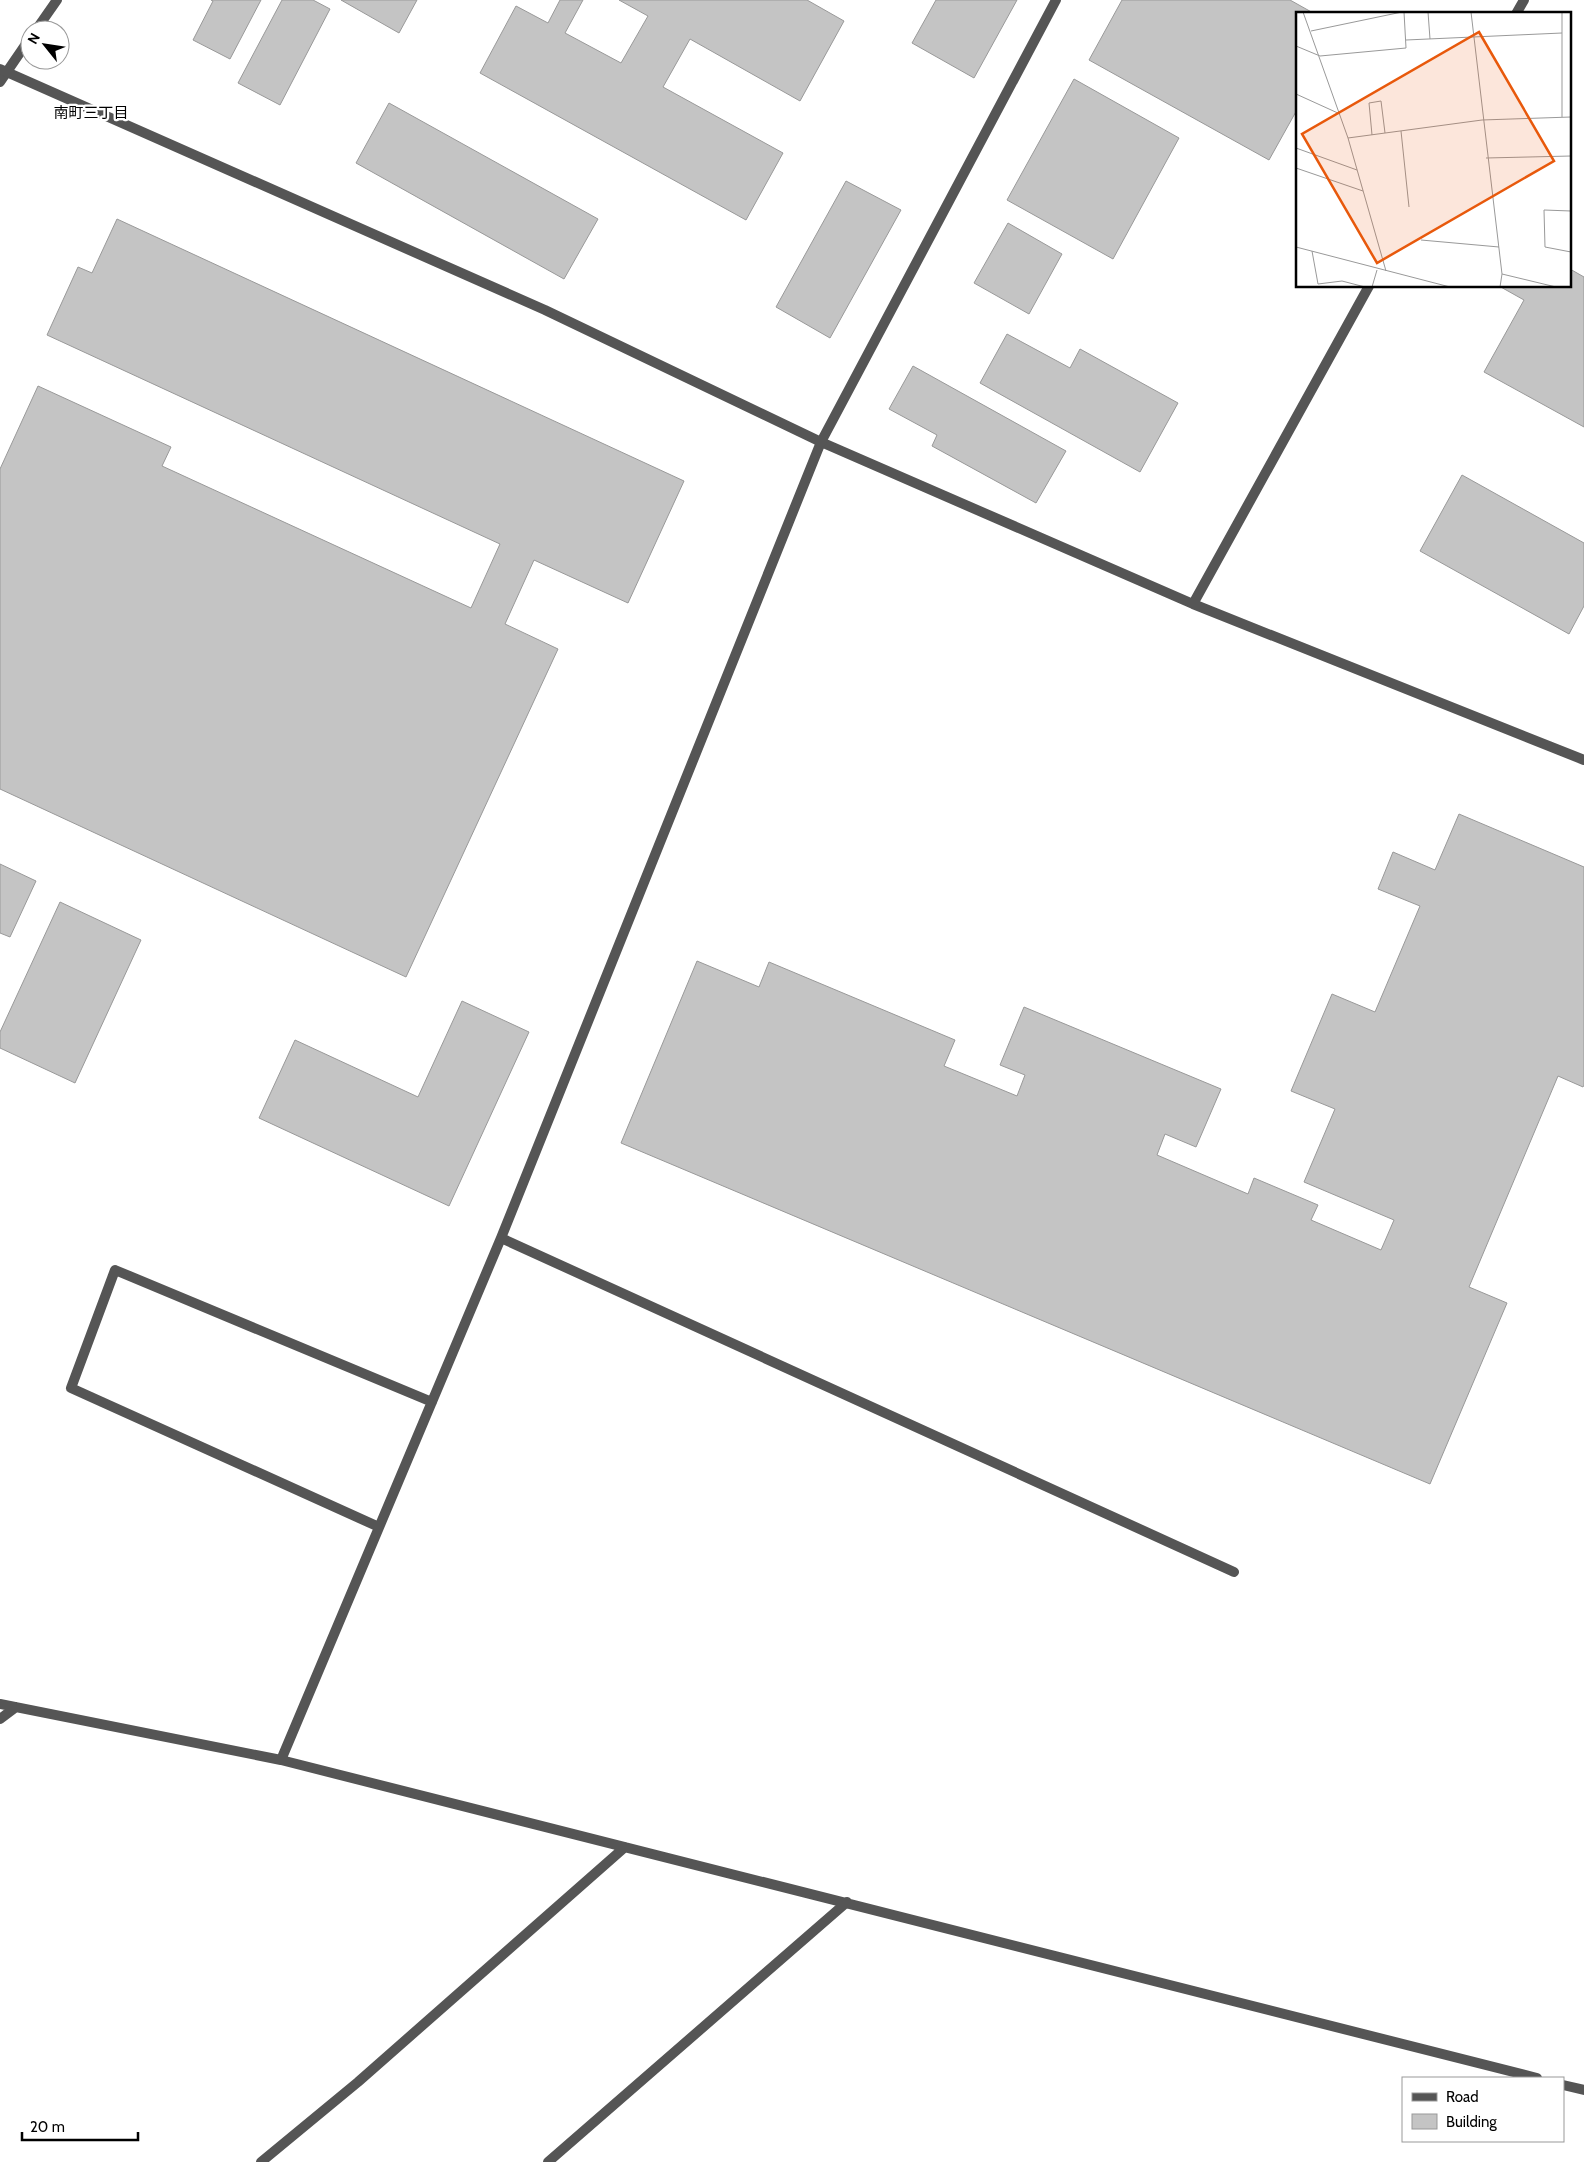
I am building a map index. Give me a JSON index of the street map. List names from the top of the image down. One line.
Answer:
{"districts":["南町三丁目"],"legend":["Road","Building"],"scale_bar":"20 m","north":"top left"}
